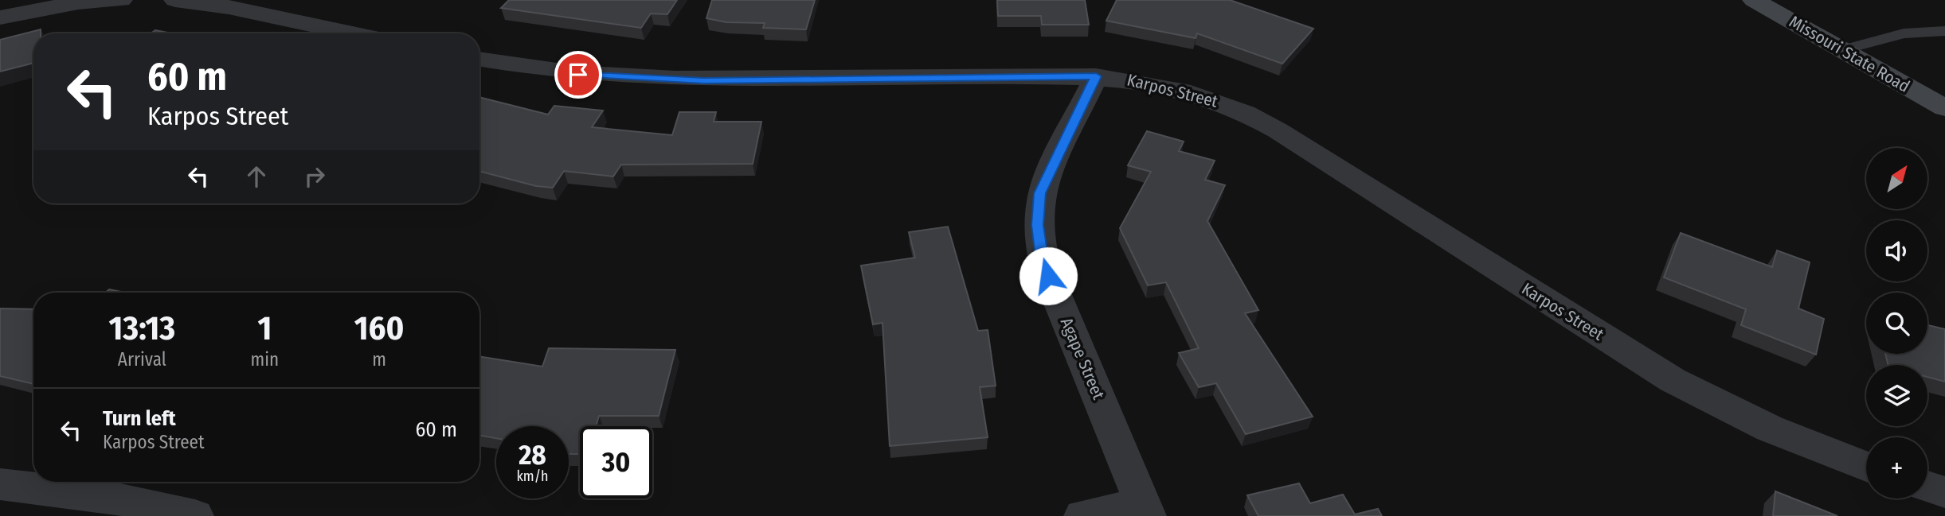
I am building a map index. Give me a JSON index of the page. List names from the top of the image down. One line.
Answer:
{"streets":{"street":["Missouri State Road","Karpos Street","Agape Street"]},"crossings":[["Karpos Street","Agape Street"]],"north":"top right","page":{"turn":["60 m","Karpos Street"],"map_buttons":"+","eta":["13:13","Arrival","1","min","160","m"],"list":[{"name":"Turn left","note":"Karpos Street","value":"60 m"}],"speed":"28 km/h","limit":"30"}}
